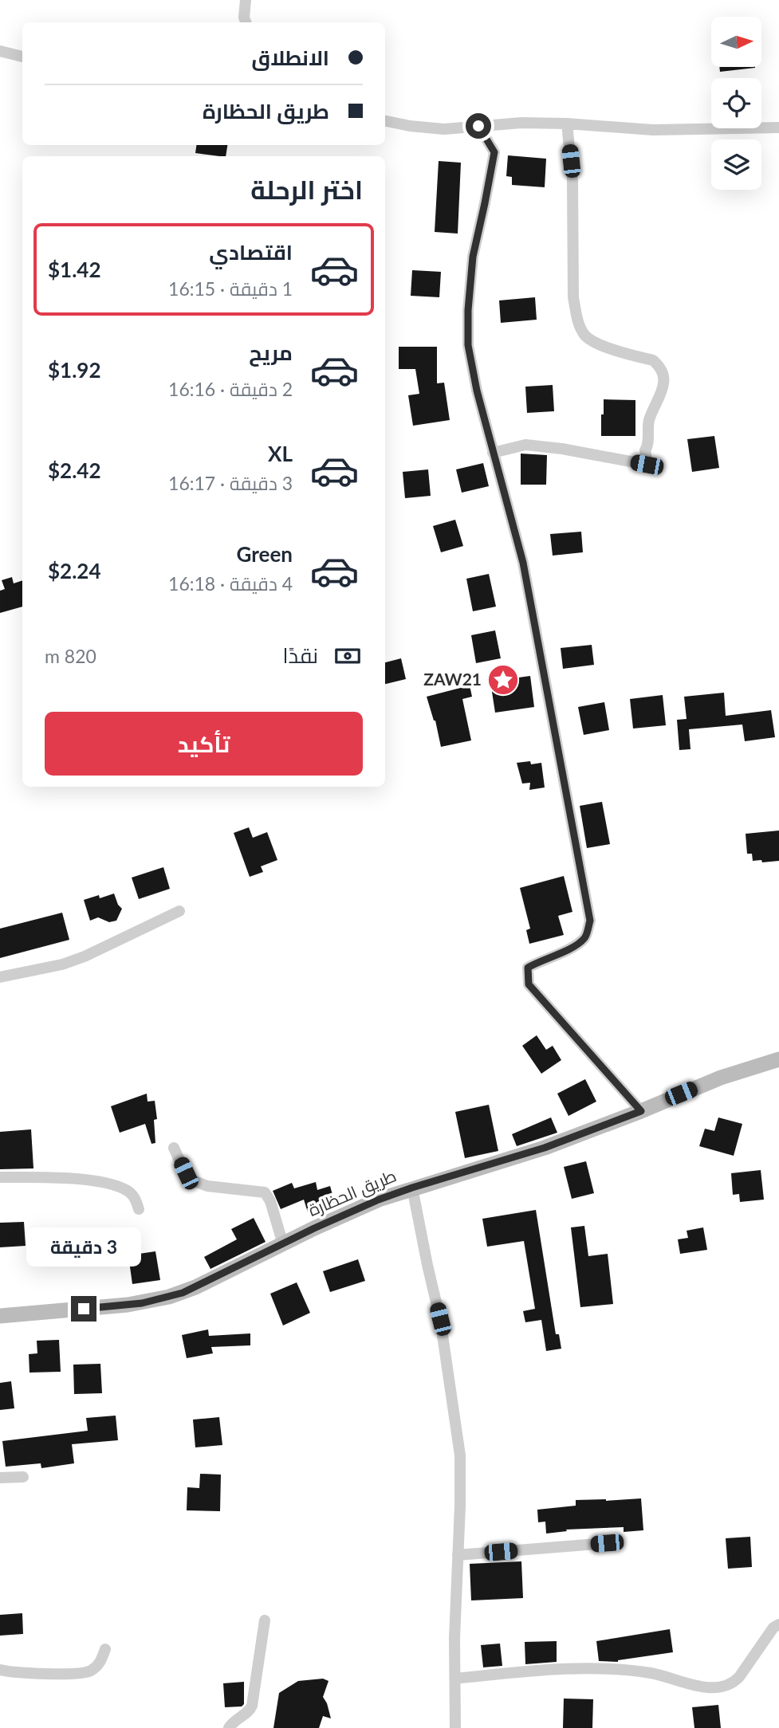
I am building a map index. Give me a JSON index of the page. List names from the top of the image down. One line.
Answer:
{"streets":{"street":["طريق الحظارة"]},"places":{"place":["ZAW21"]},"north":"right","page":{"banner":["الانطلاق","طريق الحظارة"],"heading":"اختر الرحلة","list":[{"name":"اقتصادي","note":"1 دقيقة · 16:15","value":"$1.42"},{"name":"مريح","note":"2 دقيقة · 16:16","value":"$1.92"},{"name":"XL","note":"3 دقيقة · 16:17","value":"$2.42"},{"name":"Green","note":"4 دقيقة · 16:18","value":"$2.24"}],"pay":["نقدًا","820 m"],"buttons":"تأكيد","bubble":"3 دقيقة"}}
